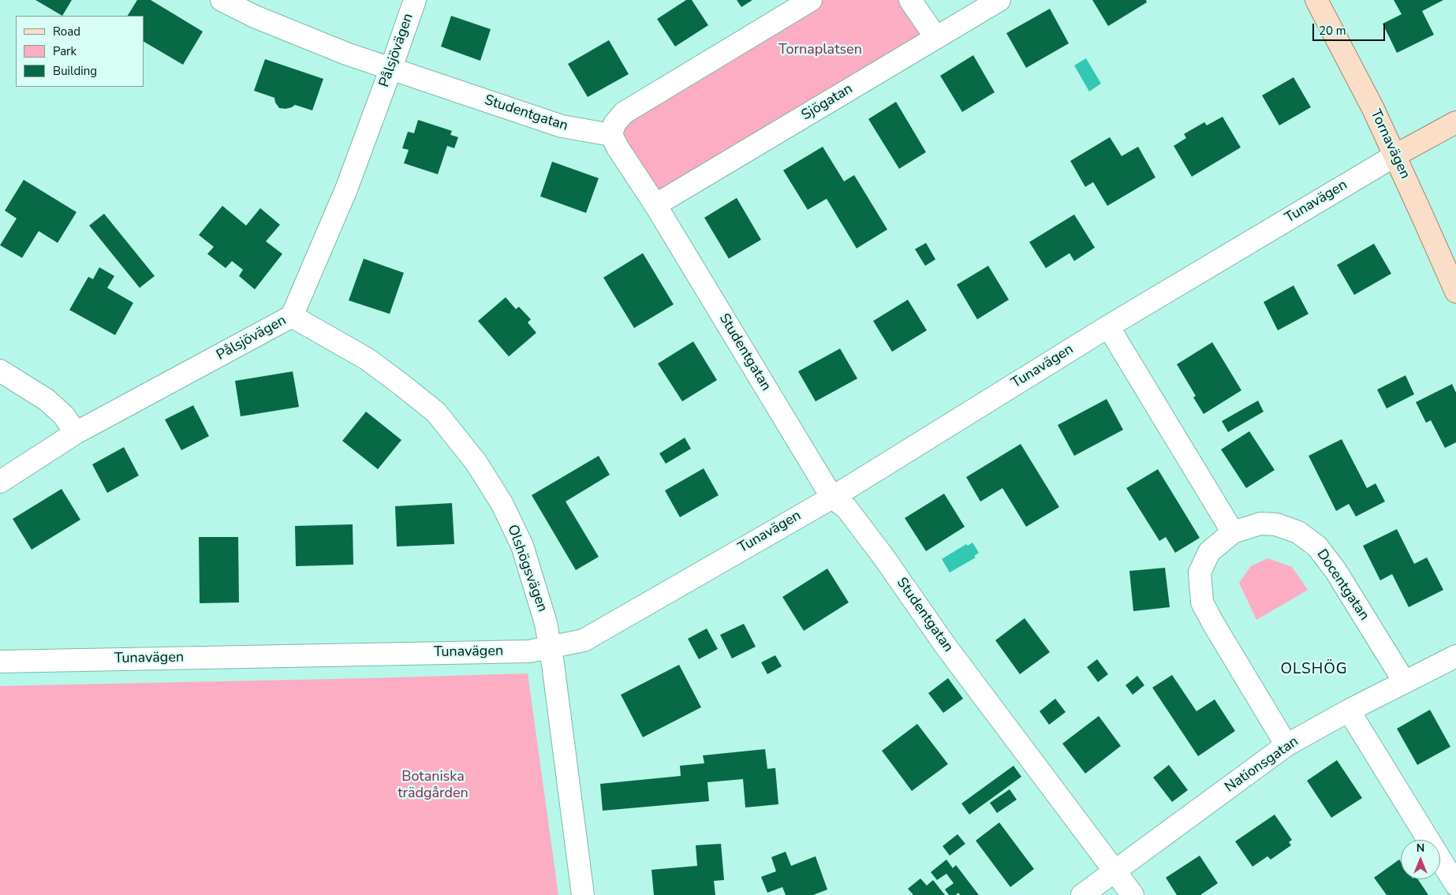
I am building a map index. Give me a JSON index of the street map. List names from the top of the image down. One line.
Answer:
{"streets":{"main road":["Tornavägen","Tunavägen"],"street":["Pålsjövägen","Sjögatan","Studentgatan","Olshögsvägen","Docentgatan","Nationsgatan"]},"crossings":[["Pålsjövägen","Studentgatan"],["Pålsjövägen","Olshögsvägen"],["Sjögatan","Studentgatan"],["Studentgatan","Tunavägen"],["Studentgatan","Nationsgatan"],["Tornavägen","Tunavägen"],["Tunavägen","Olshögsvägen"],["Docentgatan","Nationsgatan"]],"districts":["OLSHÖG"],"parks":["Tornaplatsen","Botaniska trädgården"],"legend":["Road","Park","Building"],"scale_bar":"20 m","north":"top"}
